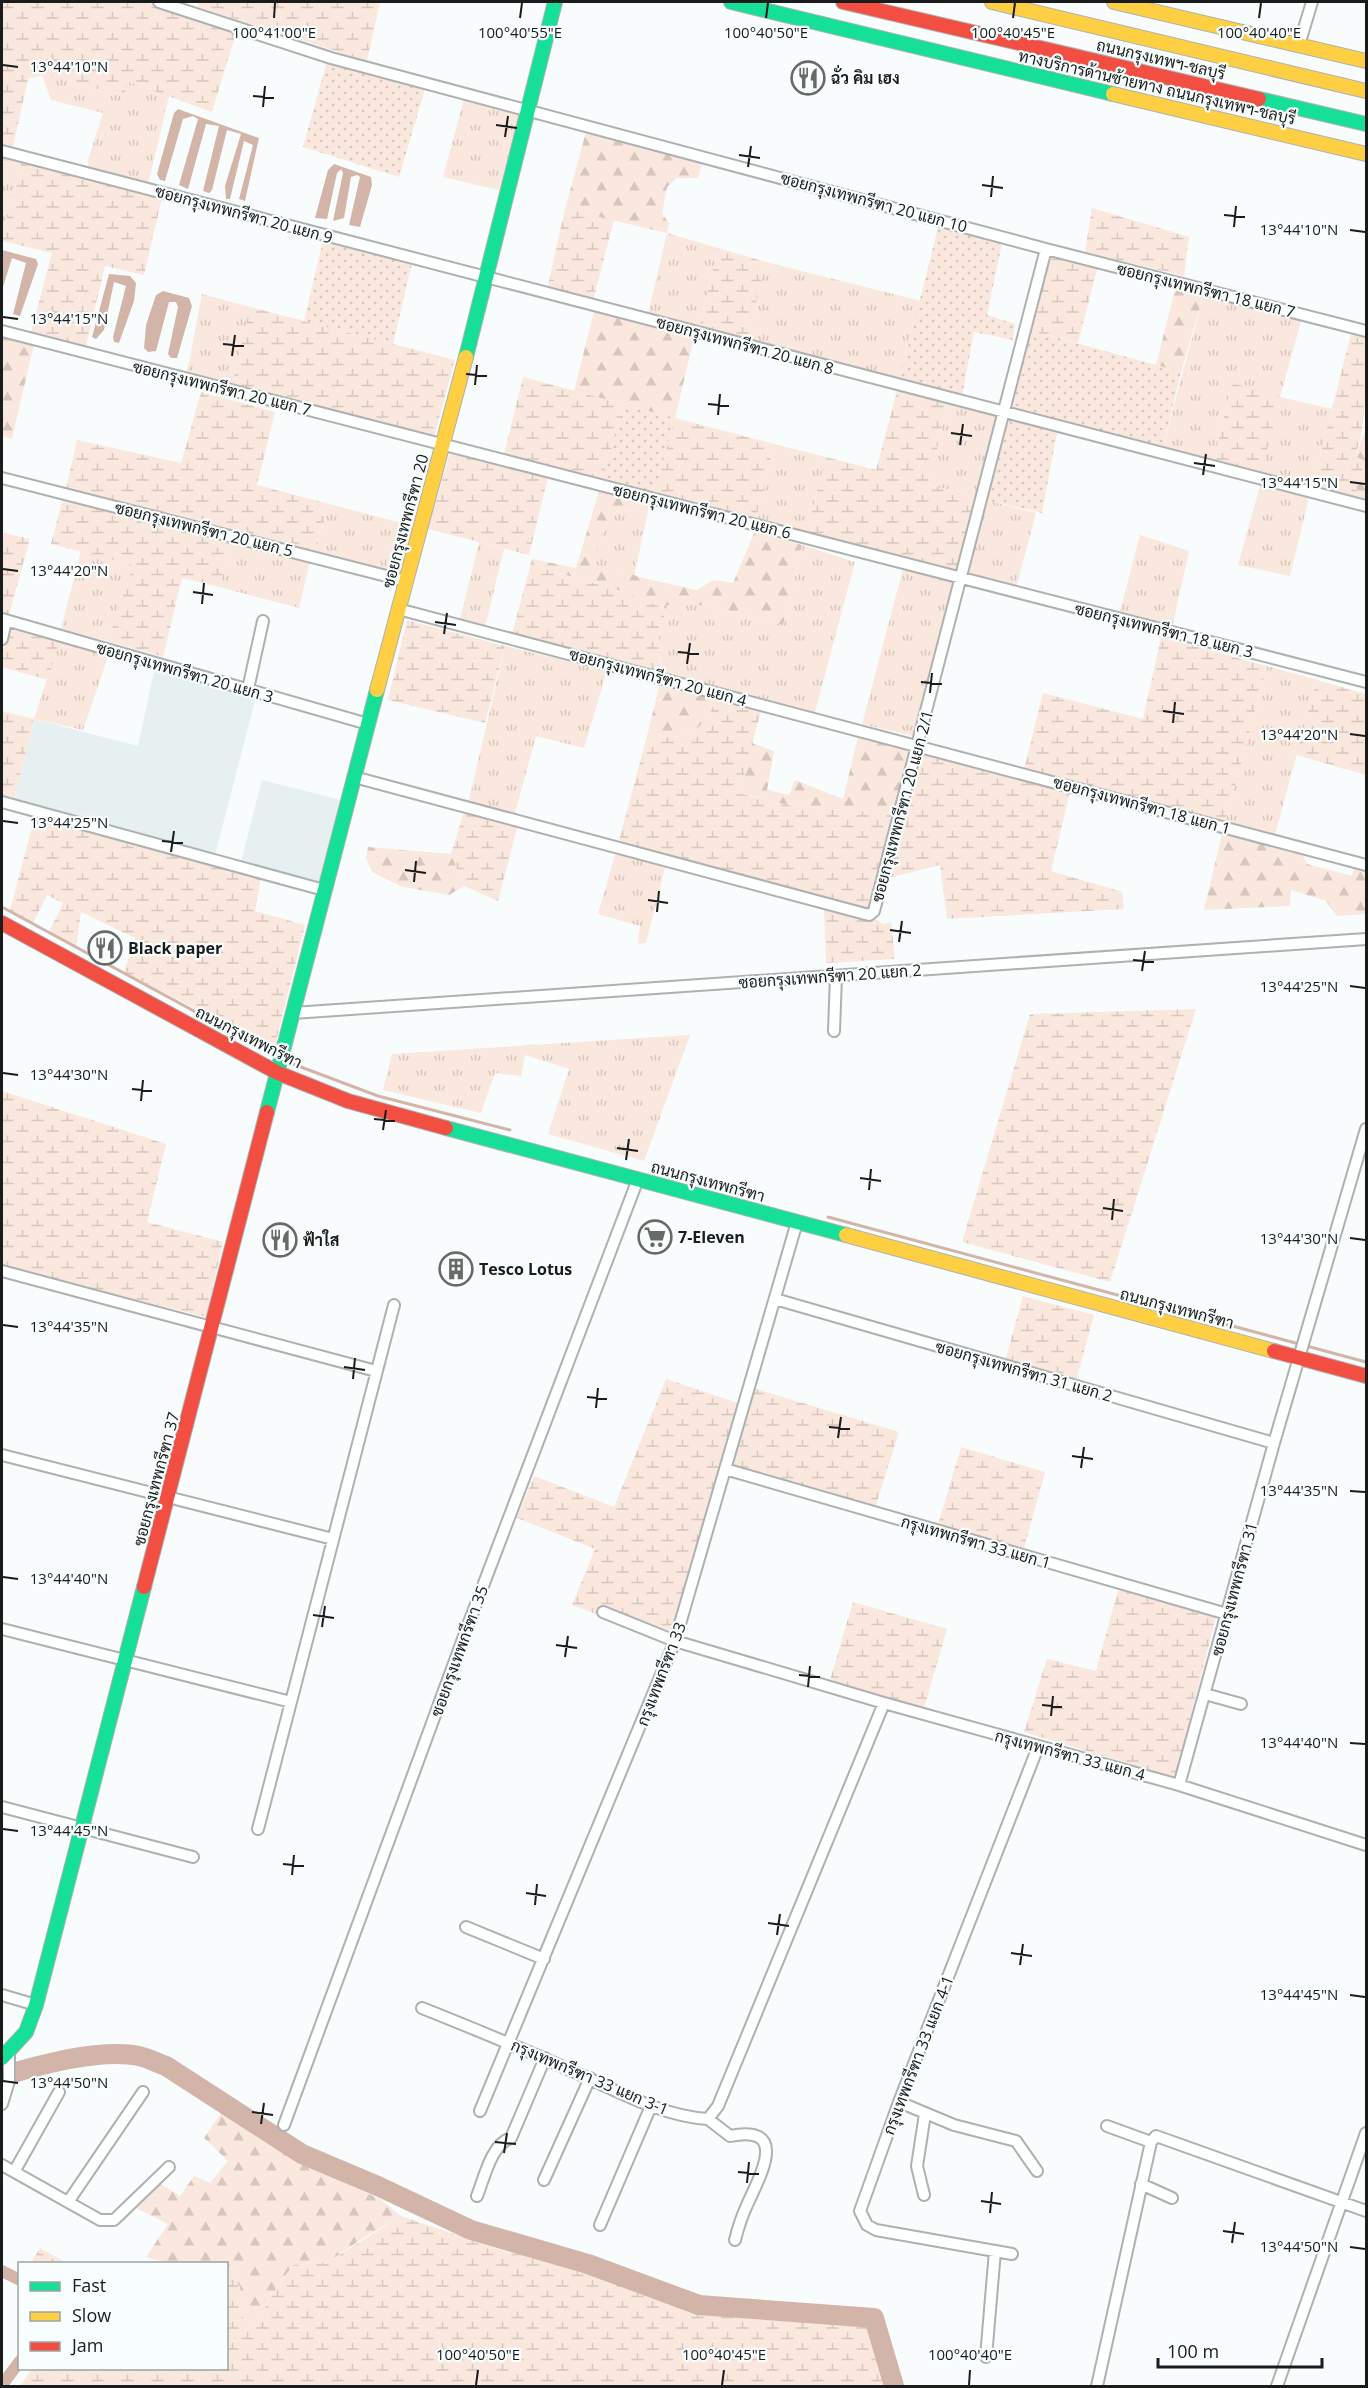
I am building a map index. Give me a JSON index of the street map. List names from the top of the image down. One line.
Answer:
{"streets":{"main road":["ถนนกรุงเทพฯ-ชลบุรี","ทางบริการด้านซ้ายทาง ถนนกรุงเทพฯ-ชลบุรี","ซอยกรุงเทพกรีฑา 20","ถนนกรุงเทพกรีฑา","ซอยกรุงเทพกรีฑา 37"],"street":["ซอยกรุงเทพกรีฑา 20 แยก 10","ซอยกรุงเทพกรีฑา 20 แยก 9","ซอยกรุงเทพกรีฑา 18 แยก 7","ซอยกรุงเทพกรีฑา 20 แยก 8","ซอยกรุงเทพกรีฑา 20 แยก 7","ซอยกรุงเทพกรีฑา 20 แยก 6","ซอยกรุงเทพกรีฑา 20 แยก 5","ซอยกรุงเทพกรีฑา 18 แยก 3","ซอยกรุงเทพกรีฑา 20 แยก 3","ซอยกรุงเทพกรีฑา 20 แยก 4","ซอยกรุงเทพกรีฑา 18 แยก 1","ซอยกรุงเทพกรีฑา 20 แยก 2/1","ซอยกรุงเทพกรีฑา 20 แยก 2","ซอยกรุงเทพกรีฑา 31 แยก 2","กรุงเทพกรีฑา 33 แยก 1","ซอยกรุงเทพกรีฑา 31","ซอยกรุงเทพกรีฑา 35","กรุงเทพกรีฑา 33","กรุงเทพกรีฑา 33 แยก 4","กรุงเทพกรีฑา 33 แยก 4-1","กรุงเทพกรีฑา 33 แยก 3-1"]},"crossings":[["ซอยกรุงเทพกรีฑา 20 แยก 10","ซอยกรุงเทพกรีฑา 18 แยก 7"],["ซอยกรุงเทพกรีฑา 20 แยก 10","ซอยกรุงเทพกรีฑา 20"],["ซอยกรุงเทพกรีฑา 20 แยก 10","ซอยกรุงเทพกรีฑา 20 แยก 2/1"],["ซอยกรุงเทพกรีฑา 20 แยก 9","ซอยกรุงเทพกรีฑา 20 แยก 8"],["ซอยกรุงเทพกรีฑา 20 แยก 9","ซอยกรุงเทพกรีฑา 20"],["ซอยกรุงเทพกรีฑา 18 แยก 7","ซอยกรุงเทพกรีฑา 20 แยก 2/1"],["ซอยกรุงเทพกรีฑา 20 แยก 8","ซอยกรุงเทพกรีฑา 20"],["ซอยกรุงเทพกรีฑา 20 แยก 8","ซอยกรุงเทพกรีฑา 20 แยก 2/1"],["ซอยกรุงเทพกรีฑา 20 แยก 7","ซอยกรุงเทพกรีฑา 20 แยก 6"],["ซอยกรุงเทพกรีฑา 20 แยก 7","ซอยกรุงเทพกรีฑา 20"],["ซอยกรุงเทพกรีฑา 20 แยก 6","ซอยกรุงเทพกรีฑา 20"],["ซอยกรุงเทพกรีฑา 20 แยก 6","ซอยกรุงเทพกรีฑา 18 แยก 3"],["ซอยกรุงเทพกรีฑา 20 แยก 6","ซอยกรุงเทพกรีฑา 20 แยก 2/1"],["ซอยกรุงเทพกรีฑา 20","ซอยกรุงเทพกรีฑา 20 แยก 5"],["ซอยกรุงเทพกรีฑา 20","ซอยกรุงเทพกรีฑา 20 แยก 3"],["ซอยกรุงเทพกรีฑา 20","ซอยกรุงเทพกรีฑา 20 แยก 4"],["ซอยกรุงเทพกรีฑา 20","ซอยกรุงเทพกรีฑา 20 แยก 2/1"],["ซอยกรุงเทพกรีฑา 20","ซอยกรุงเทพกรีฑา 20 แยก 2"],["ซอยกรุงเทพกรีฑา 20","ถนนกรุงเทพกรีฑา"],["ซอยกรุงเทพกรีฑา 20","ซอยกรุงเทพกรีฑา 37"],["ซอยกรุงเทพกรีฑา 18 แยก 3","ซอยกรุงเทพกรีฑา 20 แยก 2/1"],["ซอยกรุงเทพกรีฑา 20 แยก 4","ซอยกรุงเทพกรีฑา 18 แยก 1"],["ซอยกรุงเทพกรีฑา 20 แยก 4","ซอยกรุงเทพกรีฑา 20 แยก 2/1"],["ซอยกรุงเทพกรีฑา 18 แยก 1","ซอยกรุงเทพกรีฑา 20 แยก 2/1"],["ถนนกรุงเทพกรีฑา","ซอยกรุงเทพกรีฑา 37"],["ถนนกรุงเทพกรีฑา","ซอยกรุงเทพกรีฑา 31"],["ถนนกรุงเทพกรีฑา","ซอยกรุงเทพกรีฑา 35"],["ถนนกรุงเทพกรีฑา","กรุงเทพกรีฑา 33"],["ซอยกรุงเทพกรีฑา 31 แยก 2","ซอยกรุงเทพกรีฑา 31"],["ซอยกรุงเทพกรีฑา 31 แยก 2","กรุงเทพกรีฑา 33"],["กรุงเทพกรีฑา 33 แยก 1","ซอยกรุงเทพกรีฑา 31"],["กรุงเทพกรีฑา 33 แยก 1","กรุงเทพกรีฑา 33"],["ซอยกรุงเทพกรีฑา 31","กรุงเทพกรีฑา 33 แยก 4"],["กรุงเทพกรีฑา 33","กรุงเทพกรีฑา 33 แยก 4"],["กรุงเทพกรีฑา 33","กรุงเทพกรีฑา 33 แยก 3-1"],["กรุงเทพกรีฑา 33 แยก 4","กรุงเทพกรีฑา 33 แยก 4-1"]],"places":{"restaurant":["ฉั่ว คิม เฮง","Black paper","ฟ้าใส"],"supermarket":["7-Eleven"],"building":["Tesco Lotus"]},"legend":["Fast","Slow","Jam"],"scale_bar":"100 m","coordinates":["100°41'00\"E","100°40'55\"E","100°40'50\"E","100°40'45\"E","100°40'40\"E","13°44'10\"N","13°44'15\"N","13°44'20\"N","13°44'25\"N","13°44'30\"N","13°44'35\"N","13°44'40\"N","13°44'45\"N","13°44'50\"N"]}
